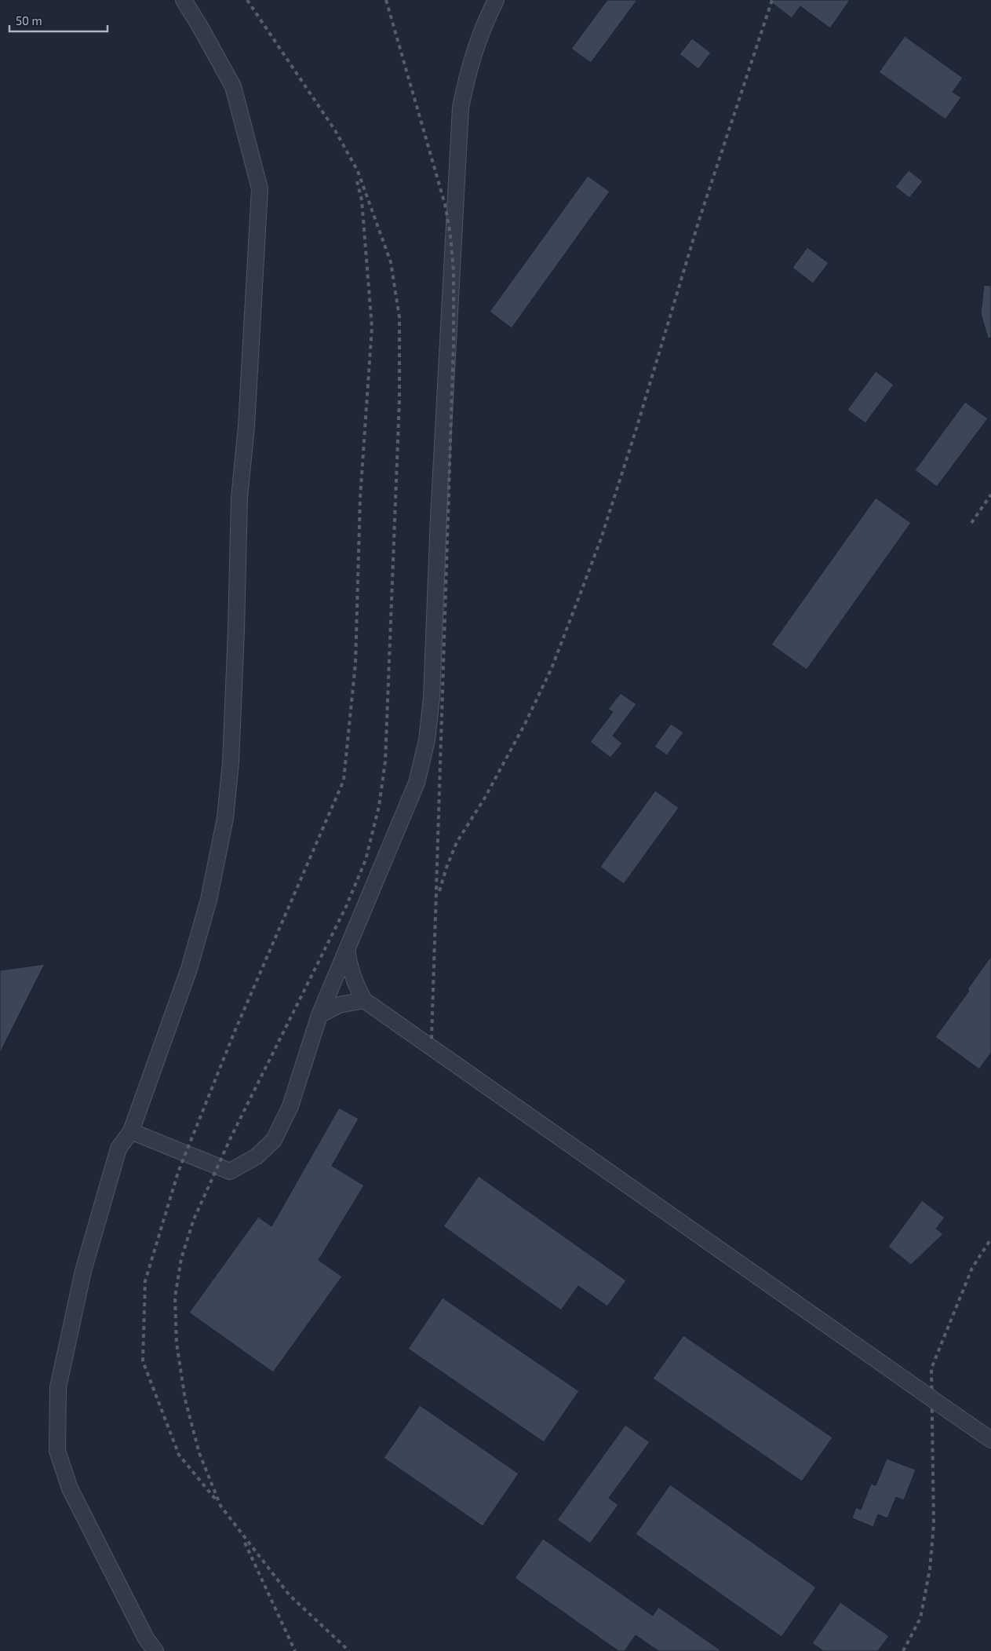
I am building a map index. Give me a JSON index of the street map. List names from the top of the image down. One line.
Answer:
{"scale_bar":"50 m"}
